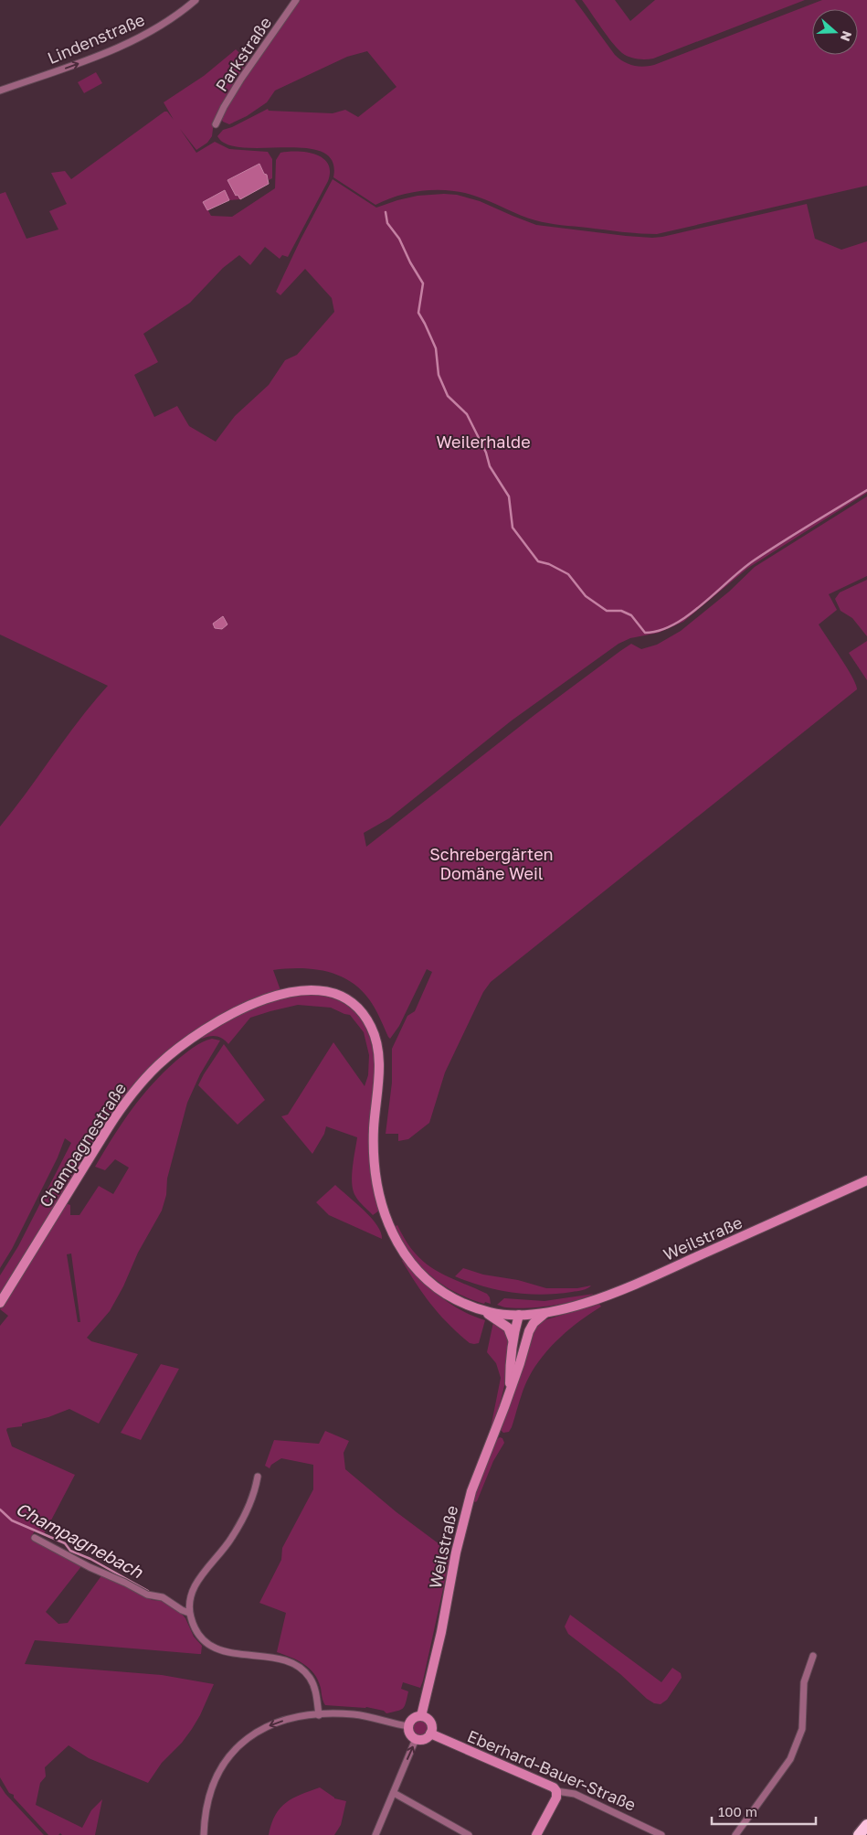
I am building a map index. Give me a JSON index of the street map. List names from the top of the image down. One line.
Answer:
{"streets":{"main road":["Champagnestraße","Weilstraße","Eberhard-Bauer-Straße"],"street":["Lindenstraße","Parkstraße"]},"crossings":[["Champagnestraße","Weilstraße"],["Weilstraße","Eberhard-Bauer-Straße"]],"one_way":["Lindenstraße"],"water":["Champagnebach"],"parks":["Weilerhalde","Schrebergärten Domäne Weil"],"scale_bar":"100 m","north":"right"}
